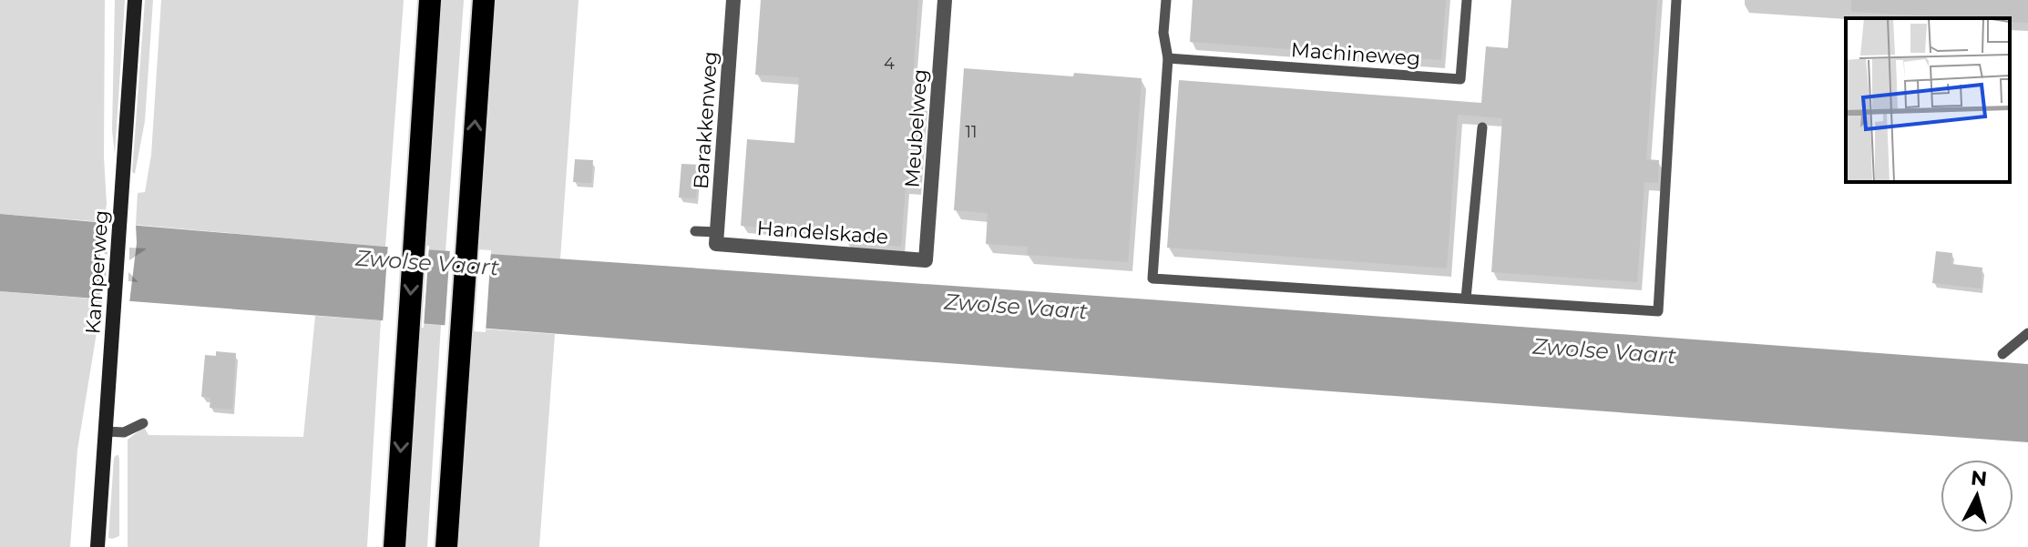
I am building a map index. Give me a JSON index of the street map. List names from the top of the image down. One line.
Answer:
{"streets":{"main road":["Kamperweg"],"street":["Barakkenweg","Meubelweg","Handelskade"],"lane":["Machineweg"]},"crossings":[["Barakkenweg","Handelskade"],["Meubelweg","Handelskade"]],"water":["Zwolse Vaart"],"house_numbers":["4","11"],"north":"top"}
